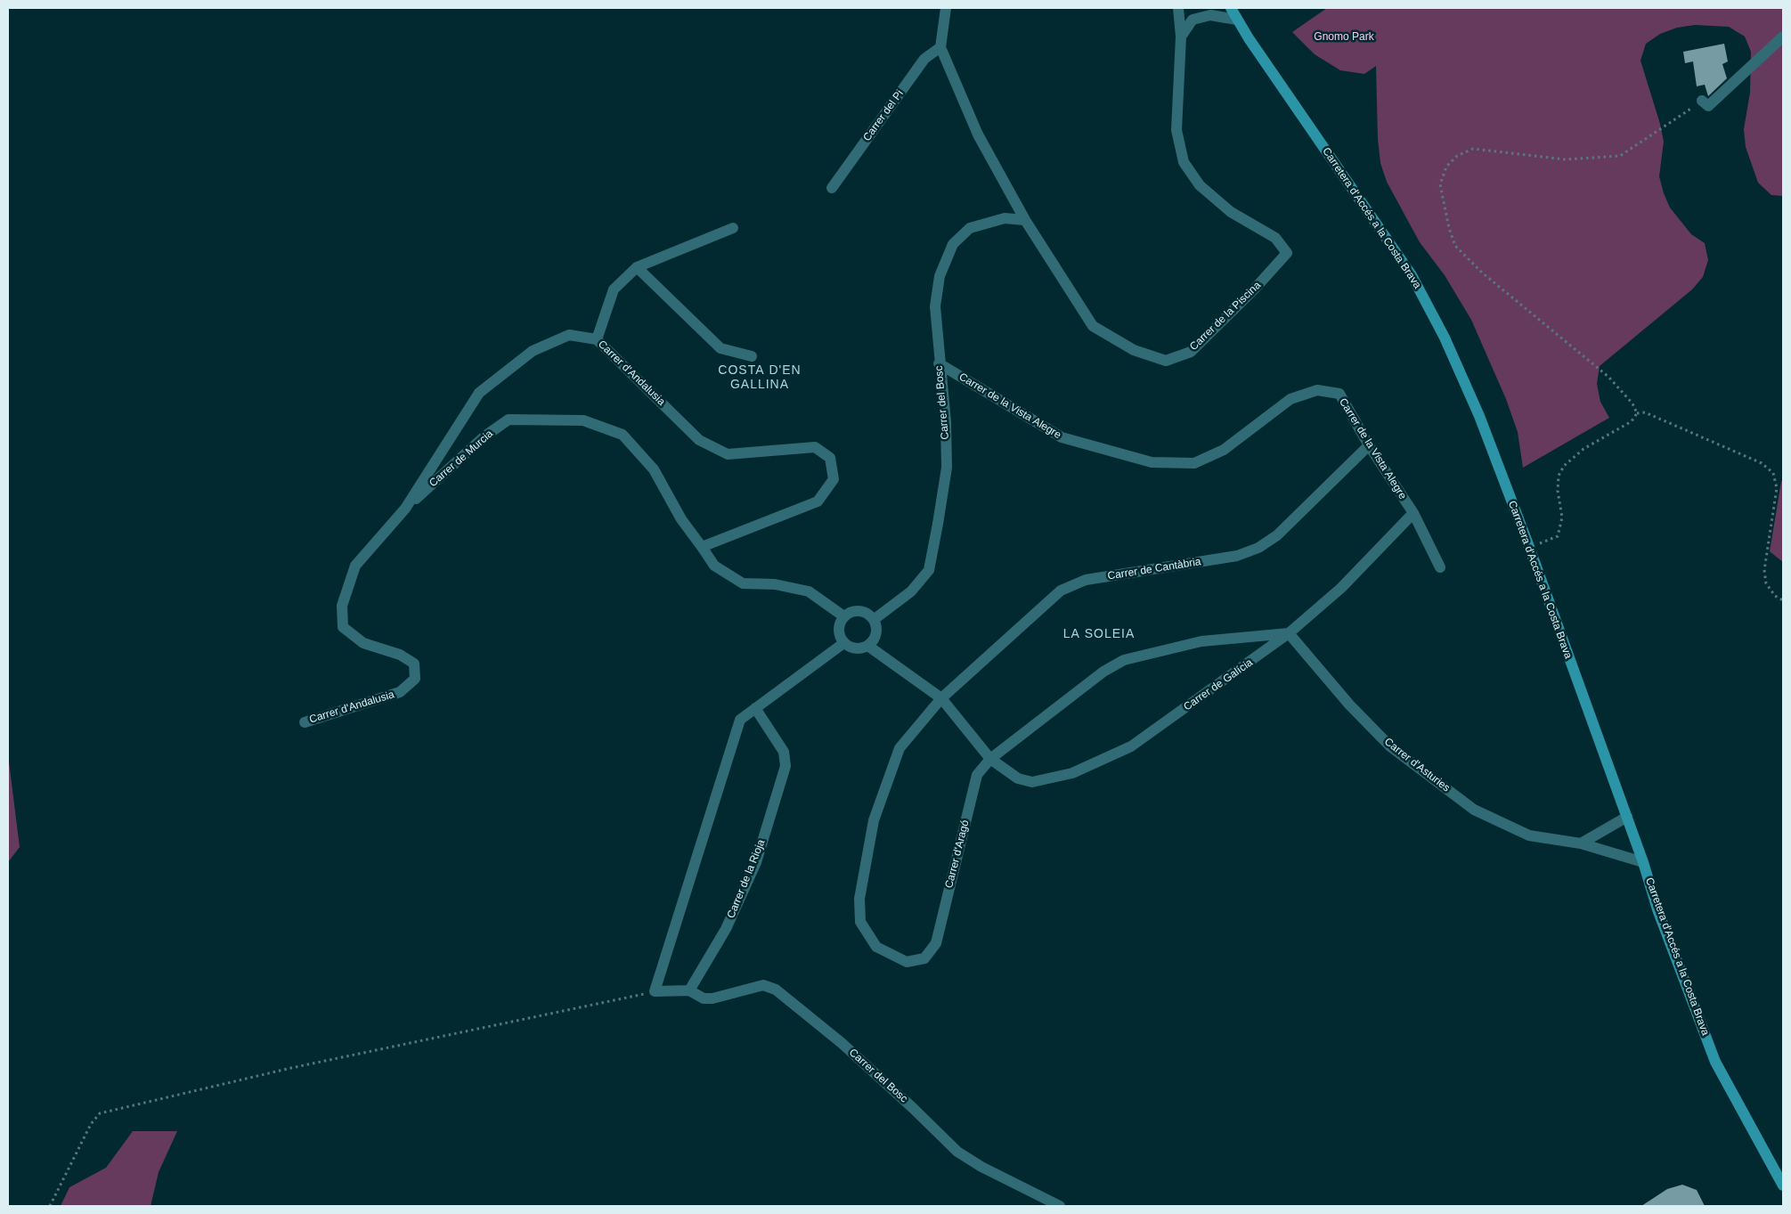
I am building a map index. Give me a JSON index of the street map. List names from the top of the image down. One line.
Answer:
{"streets":{"main road":["Carretera d'Accés a la Costa Brava"],"street":["Carrer del Pi","Carrer de la Piscina","Carrer d'Andalusia","Carrer del Bosc","Carrer de la Vista Alegre","Carrer de Murcia","Carrer de Cantàbria","Carrer de Galícia","Carrer d'Asturies","Carrer d'Aragó","Carrer de la Rioja"]},"crossings":[["Carrer del Pi","Carrer de la Piscina"],["Carretera d'Accés a la Costa Brava","Carrer d'Asturies"],["Carrer de la Piscina","Carrer del Bosc"],["Carrer d'Andalusia","Carrer de Murcia"],["Carrer del Bosc","Carrer de la Vista Alegre"],["Carrer del Bosc","Carrer de Galícia"],["Carrer del Bosc","Carrer de la Rioja"],["Carrer de la Vista Alegre","Carrer de Cantàbria"],["Carrer de la Vista Alegre","Carrer de Galícia"],["Carrer de Cantàbria","Carrer de Galícia"],["Carrer de Cantàbria","Carrer d'Aragó"],["Carrer de Galícia","Carrer d'Asturies"],["Carrer de Galícia","Carrer d'Aragó"],["Carrer d'Asturies","Carrer d'Aragó"]],"districts":["COSTA D'EN GALLINA","LA SOLEIA"],"parks":["Gnomo Park"]}
